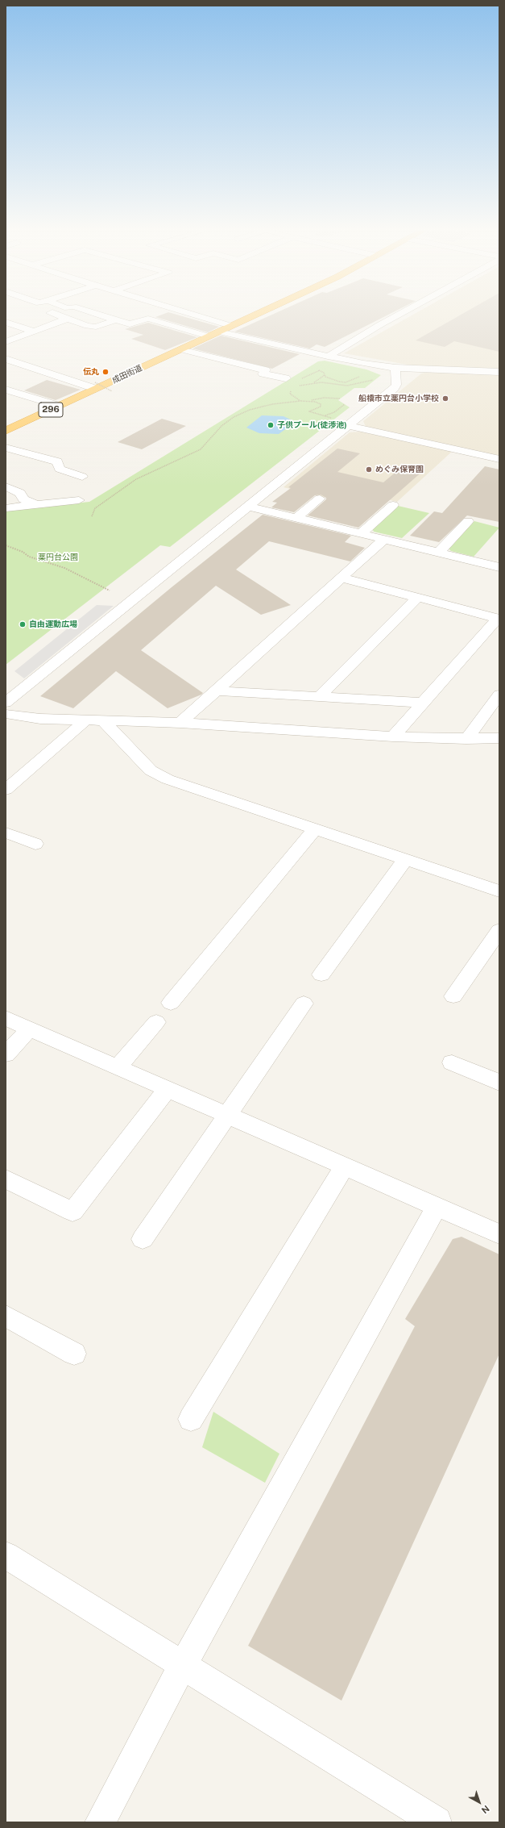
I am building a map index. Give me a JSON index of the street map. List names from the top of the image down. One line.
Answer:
{"streets":{"highway":["成田街道","296"]},"parks":["薬円台公園"],"places":["伝丸","船橋市立薬円台小学校","子供プール(徒渉池)","めぐみ保育園","自由運動広場"],"north":"bottom right"}
